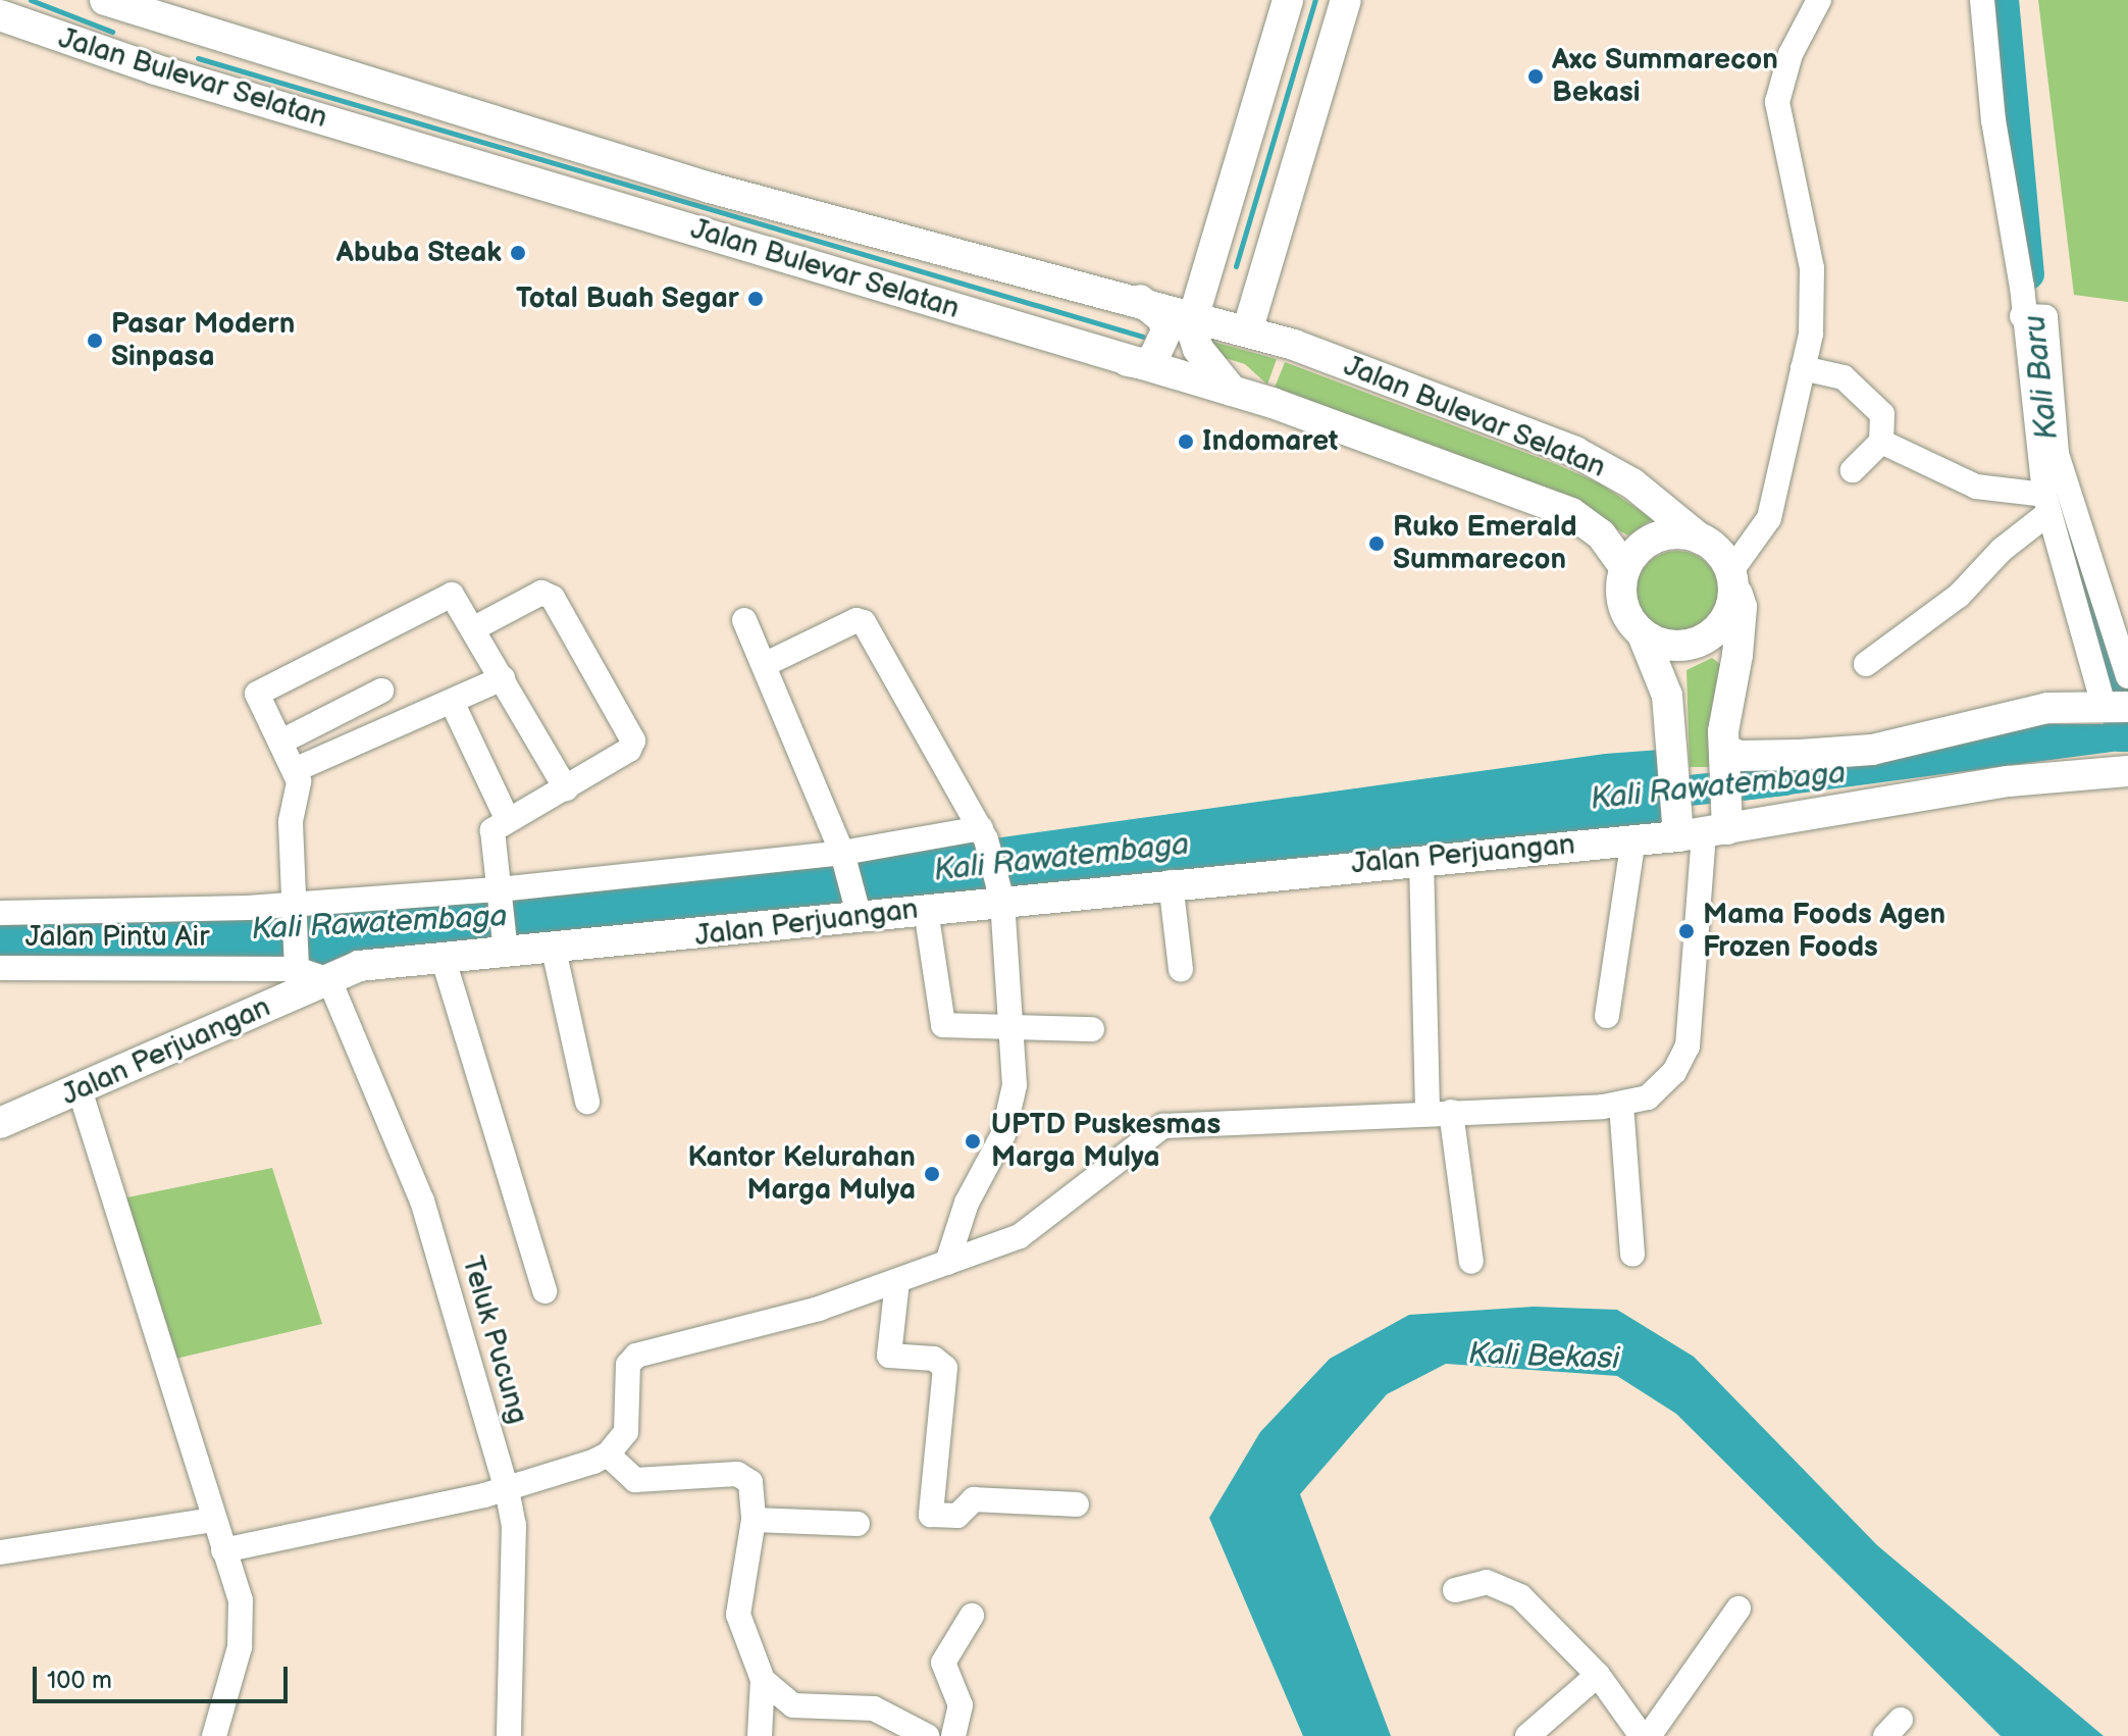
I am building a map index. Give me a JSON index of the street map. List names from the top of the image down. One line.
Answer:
{"streets":{"main road":["Jalan Bulevar Selatan","Jalan Perjuangan"],"street":["Jalan Pintu Air","Teluk Pucung"]},"crossings":[["Jalan Perjuangan","Jalan Pintu Air"],["Jalan Perjuangan","Teluk Pucung"],["Jalan Pintu Air","Teluk Pucung"]],"water":["Kali Baru","Kali Rawatembaga","Kali Bekasi"],"places":["Axc Summarecon Bekasi","Abuba Steak","Total Buah Segar","Pasar Modern Sinpasa","Indomaret","Ruko Emerald Summarecon","Mama Foods Agen Frozen Foods","UPTD Puskesmas Marga Mulya","Kantor Kelurahan Marga Mulya"],"scale_bar":"100 m"}
